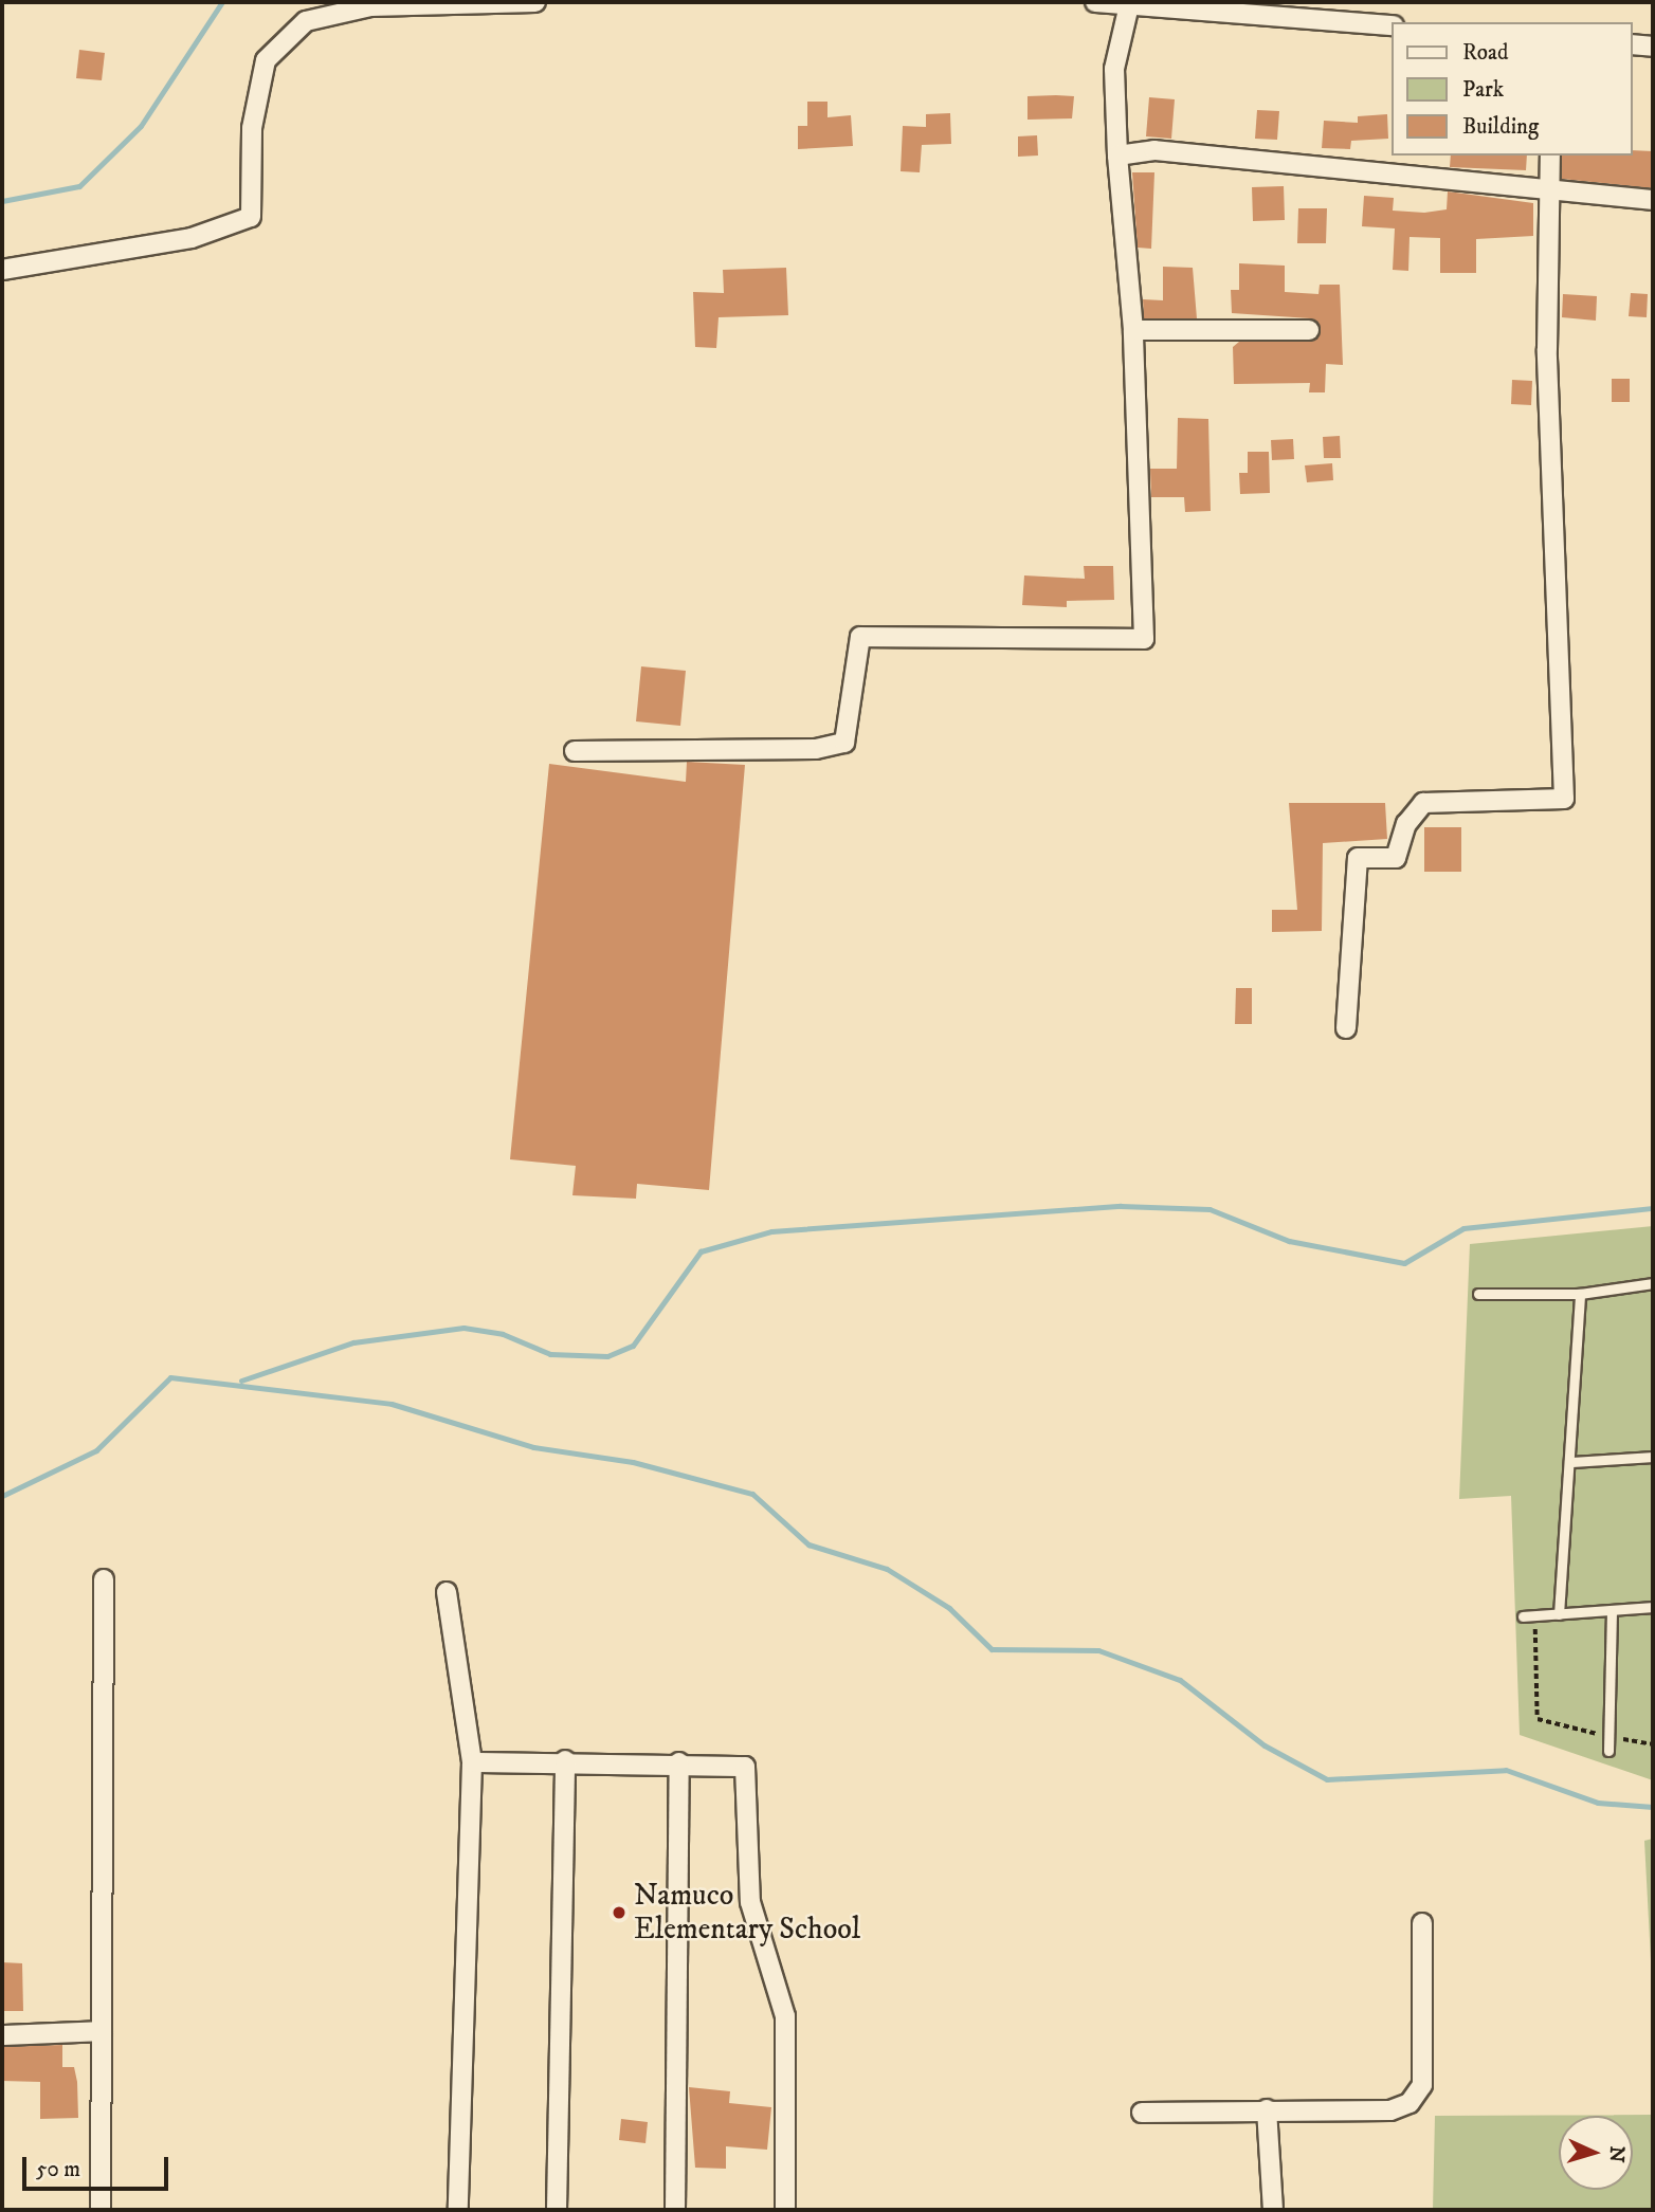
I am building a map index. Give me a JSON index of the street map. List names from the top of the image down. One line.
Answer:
{"places":["Namuco Elementary School"],"legend":["Road","Park","Building"],"scale_bar":"50 m","north":"right"}
